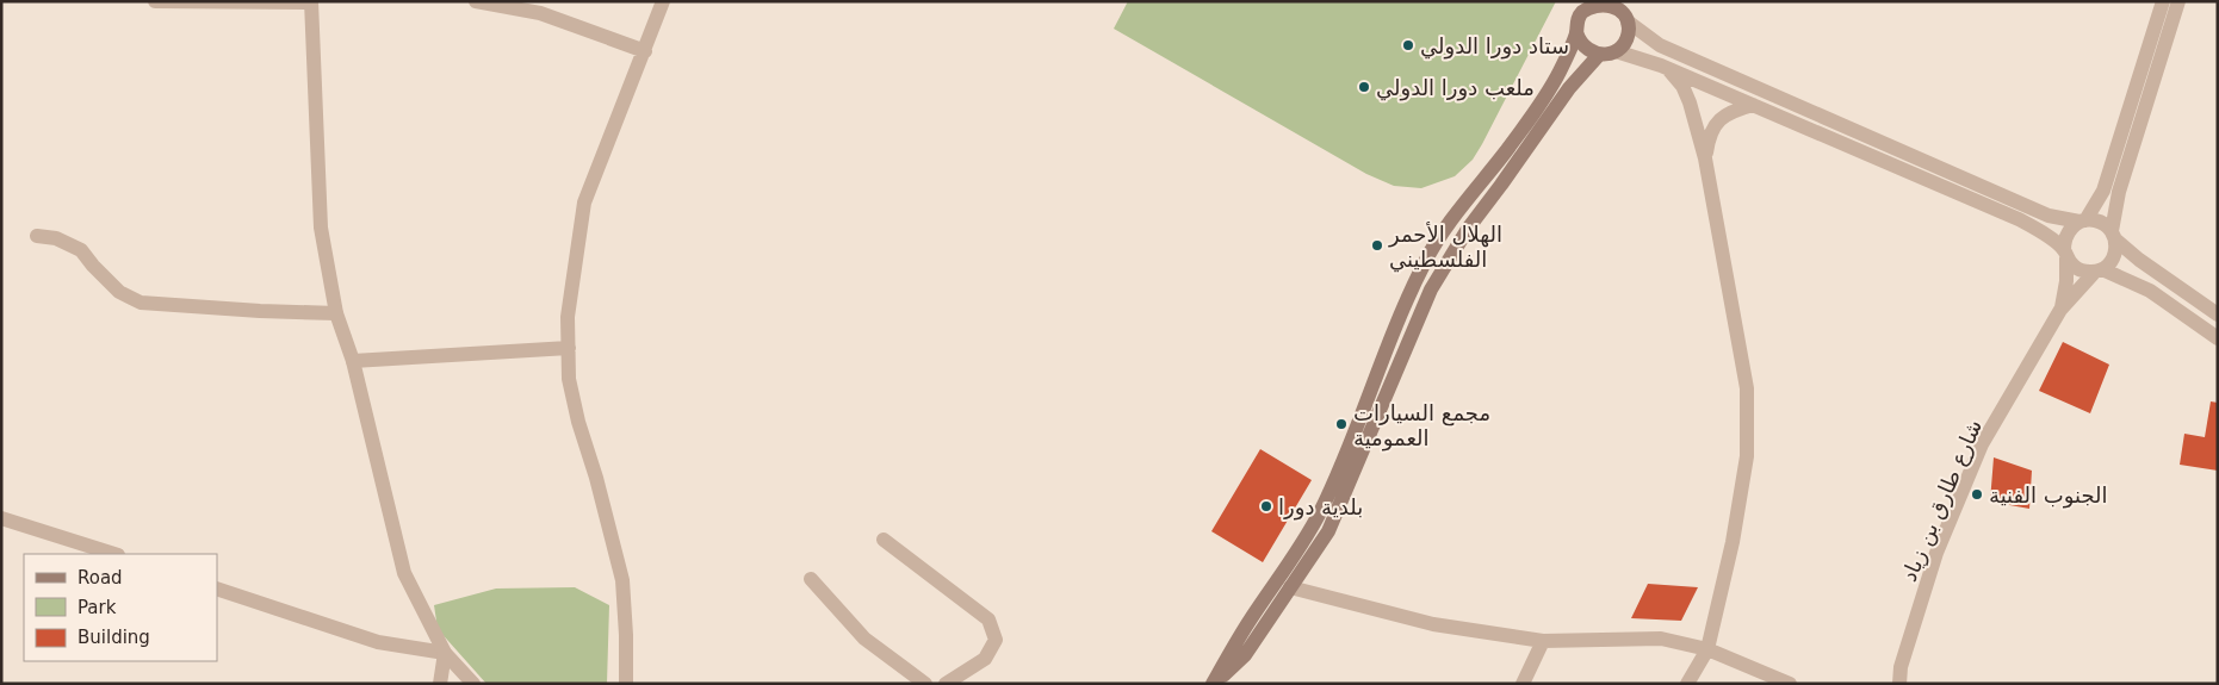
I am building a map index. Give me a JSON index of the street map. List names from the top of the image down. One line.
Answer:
{"streets":{"street":["شارع طارق بن زياد"]},"places":["ستاد دورا الدولي","ملعب دورا الدولي","الهلال الأحمر الفلسطيني","مجمع السيارات العمومية","الجنوب الفنية","بلدية دورا"],"legend":["Road","Park","Building"]}
